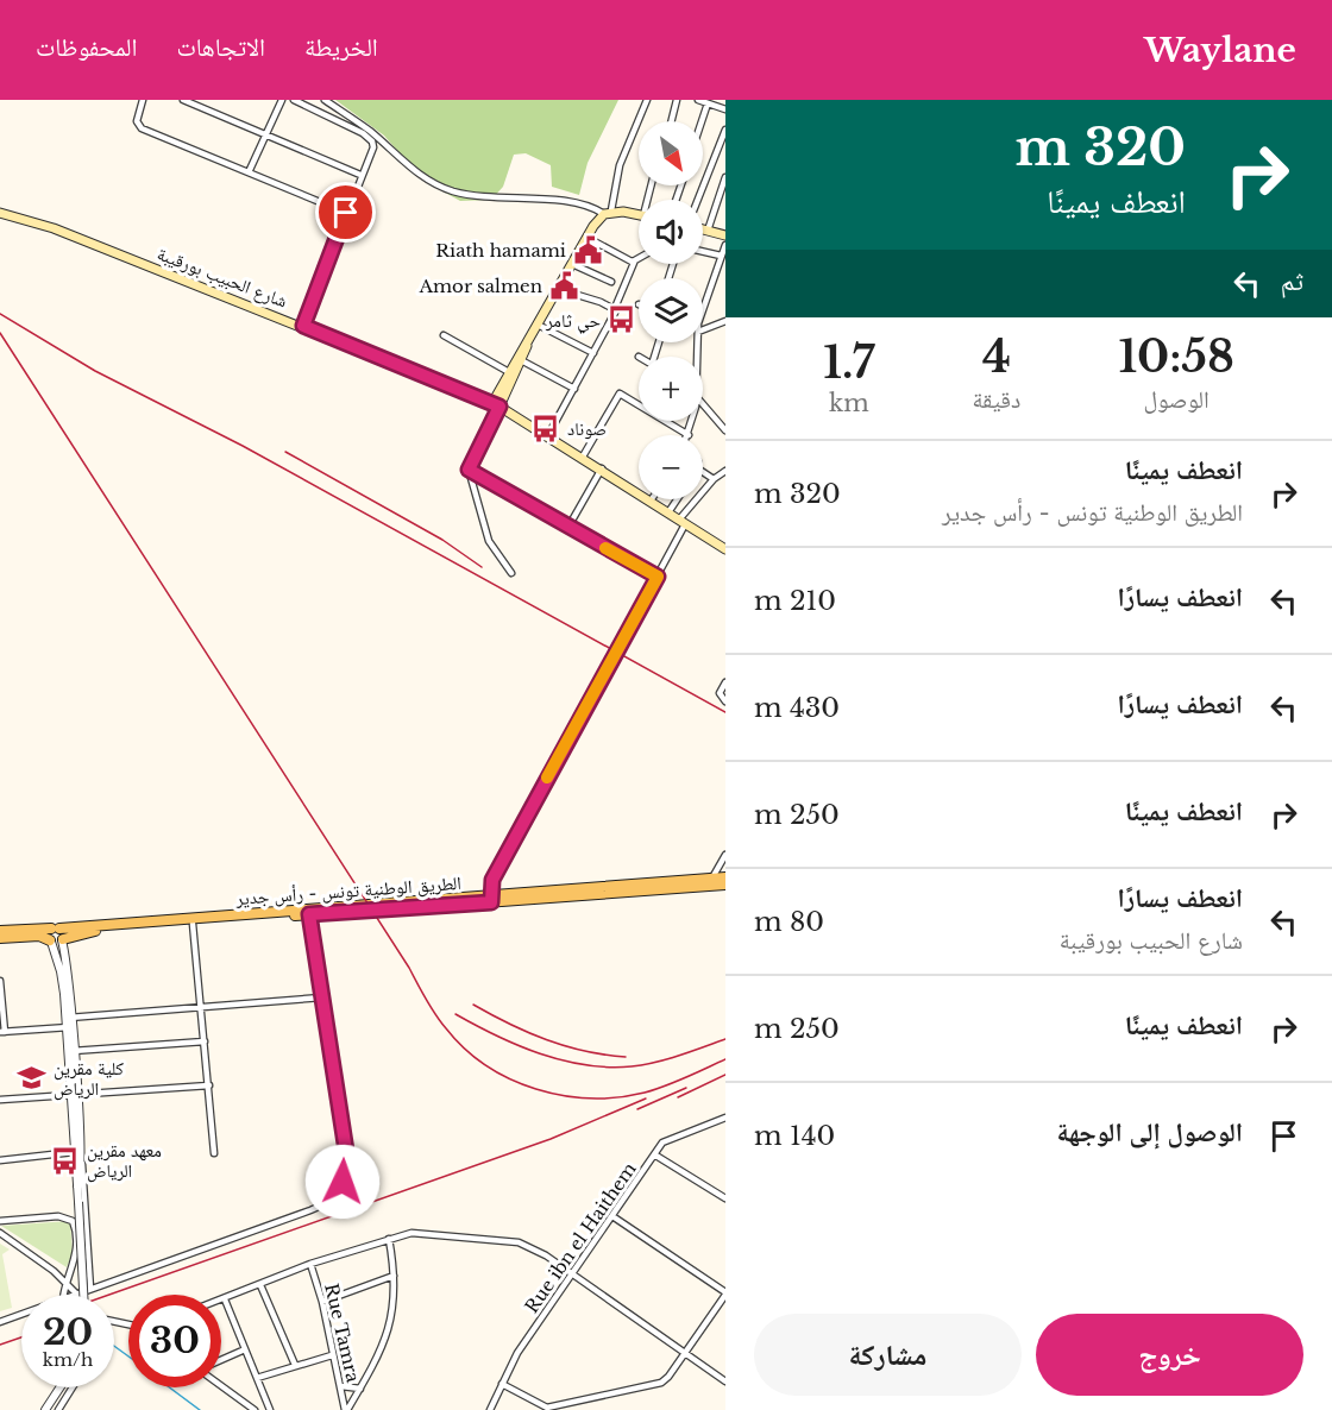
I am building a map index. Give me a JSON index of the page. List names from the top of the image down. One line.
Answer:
{"streets":{"main road":["شارع الحبيب بورقيبة","الطريق الوطنية تونس - رأس جدير"],"street":["Rue ibn el Haithem","Rue Tamra"]},"places":{"public building":["Riath hamami","Amor salmen"],"bus stop":["حي ثامر","صوناد","معهد مقرين الرياض"],"school or university":["كلية مقرين الرياض"]},"north":"bottom right","page":{"header":"Waylane","nav":["الخريطة","الاتجاهات","المحفوظات"],"turn":["320 m","انعطف يمينًا"],"map_buttons":["+","−"],"then":"ثم","eta":["10:58","الوصول","4","دقيقة","1.7","km"],"list":[{"name":"انعطف يمينًا","note":"الطريق الوطنية تونس - رأس جدير","value":"320 m"},{"name":"انعطف يسارًا","value":"210 m"},{"name":"انعطف يسارًا","value":"430 m"},{"name":"انعطف يمينًا","value":"250 m"},{"name":"انعطف يسارًا","note":"شارع الحبيب بورقيبة","value":"80 m"},{"name":"انعطف يمينًا","value":"250 m"},{"name":"الوصول إلى الوجهة","value":"140 m"}],"speed":"20 km/h","limit":"30","buttons":["خروج","مشاركة"]}}
